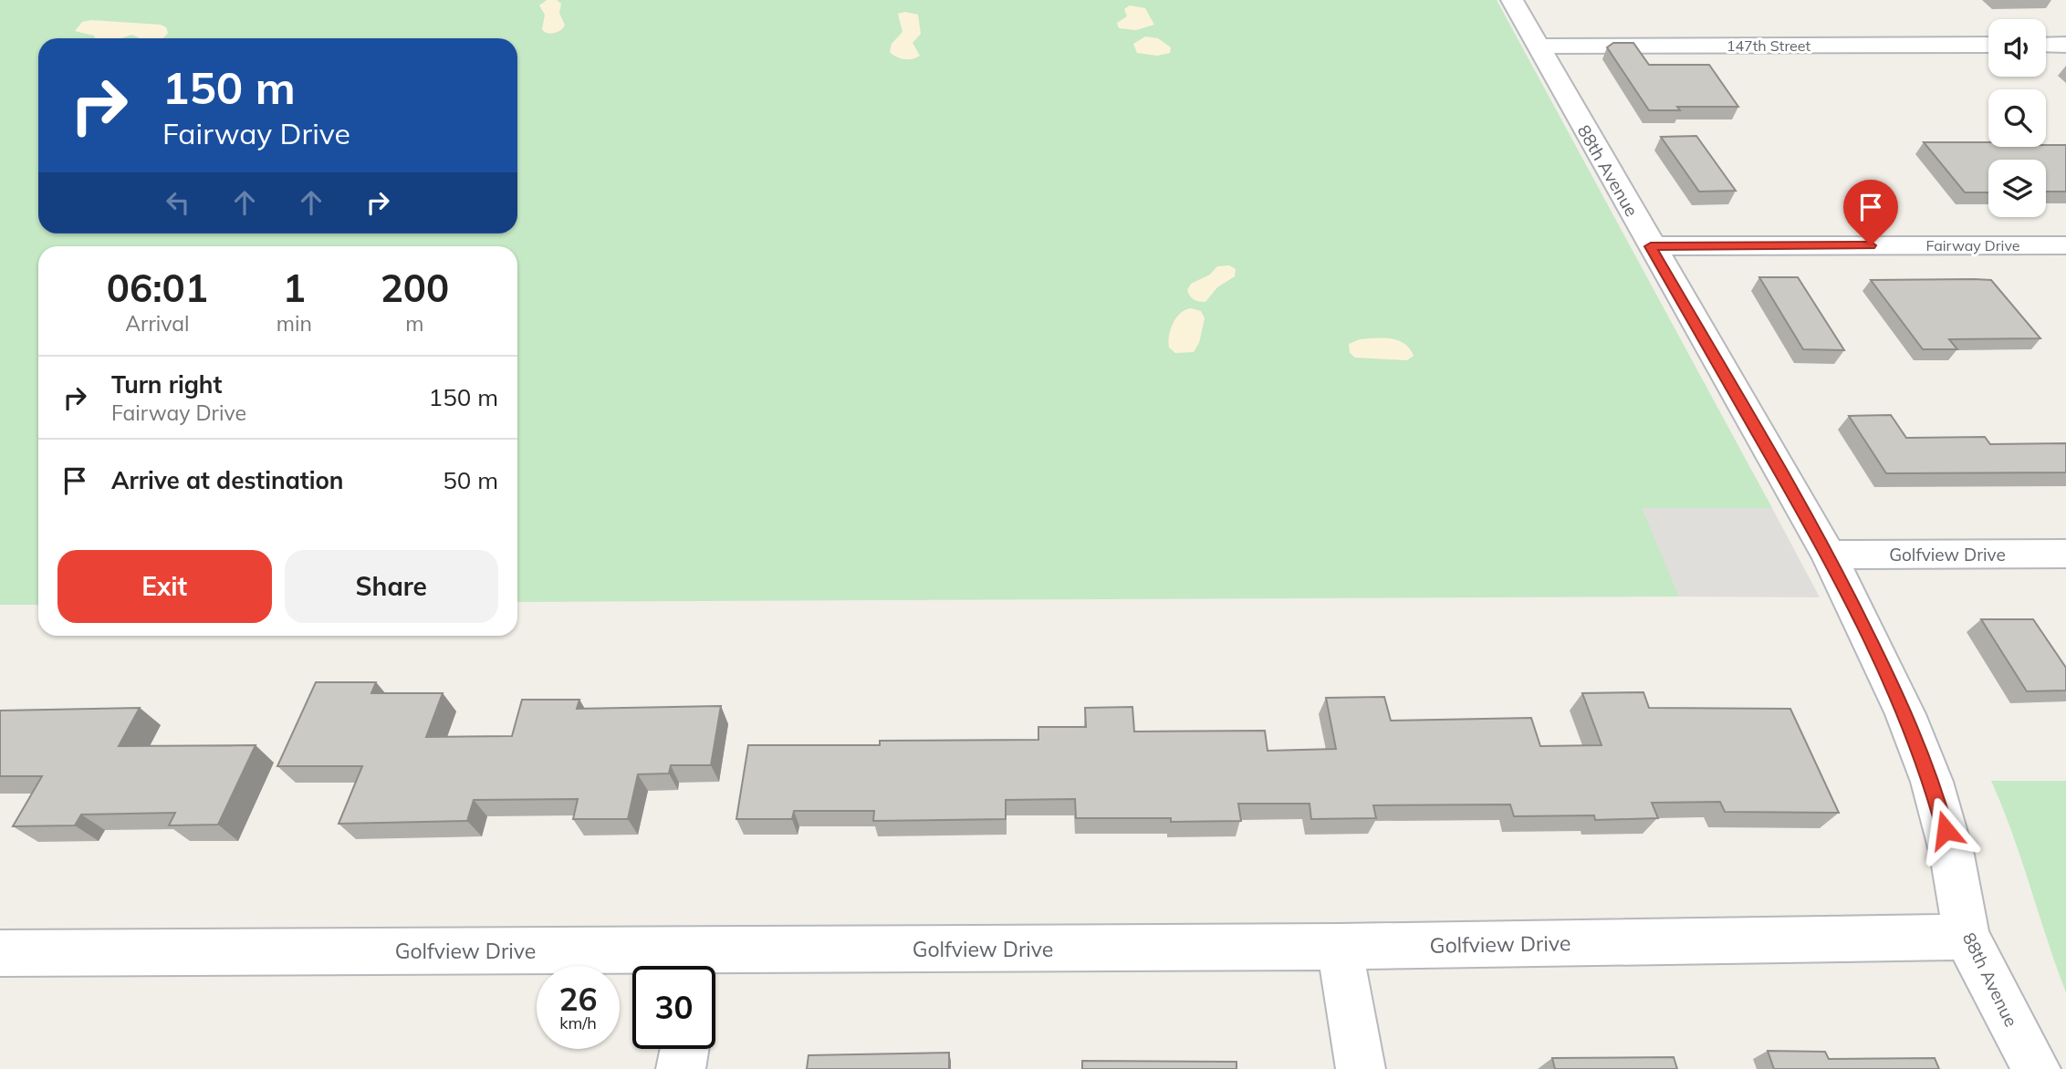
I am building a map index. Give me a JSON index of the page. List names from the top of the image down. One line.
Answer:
{"streets":{"street":["147th Street","88th Avenue","Fairway Drive","Golfview Drive"]},"crossings":[["147th Street","88th Avenue"],["88th Avenue","Fairway Drive"],["88th Avenue","Golfview Drive"]],"page":{"turn":["150 m","Fairway Drive"],"eta":["06:01","Arrival","1","min","200","m"],"list":[{"name":"Turn right","note":"Fairway Drive","value":"150 m"},{"name":"Arrive at destination","value":"50 m"}],"buttons":["Exit","Share"],"speed":"26 km/h","limit":"30"}}
